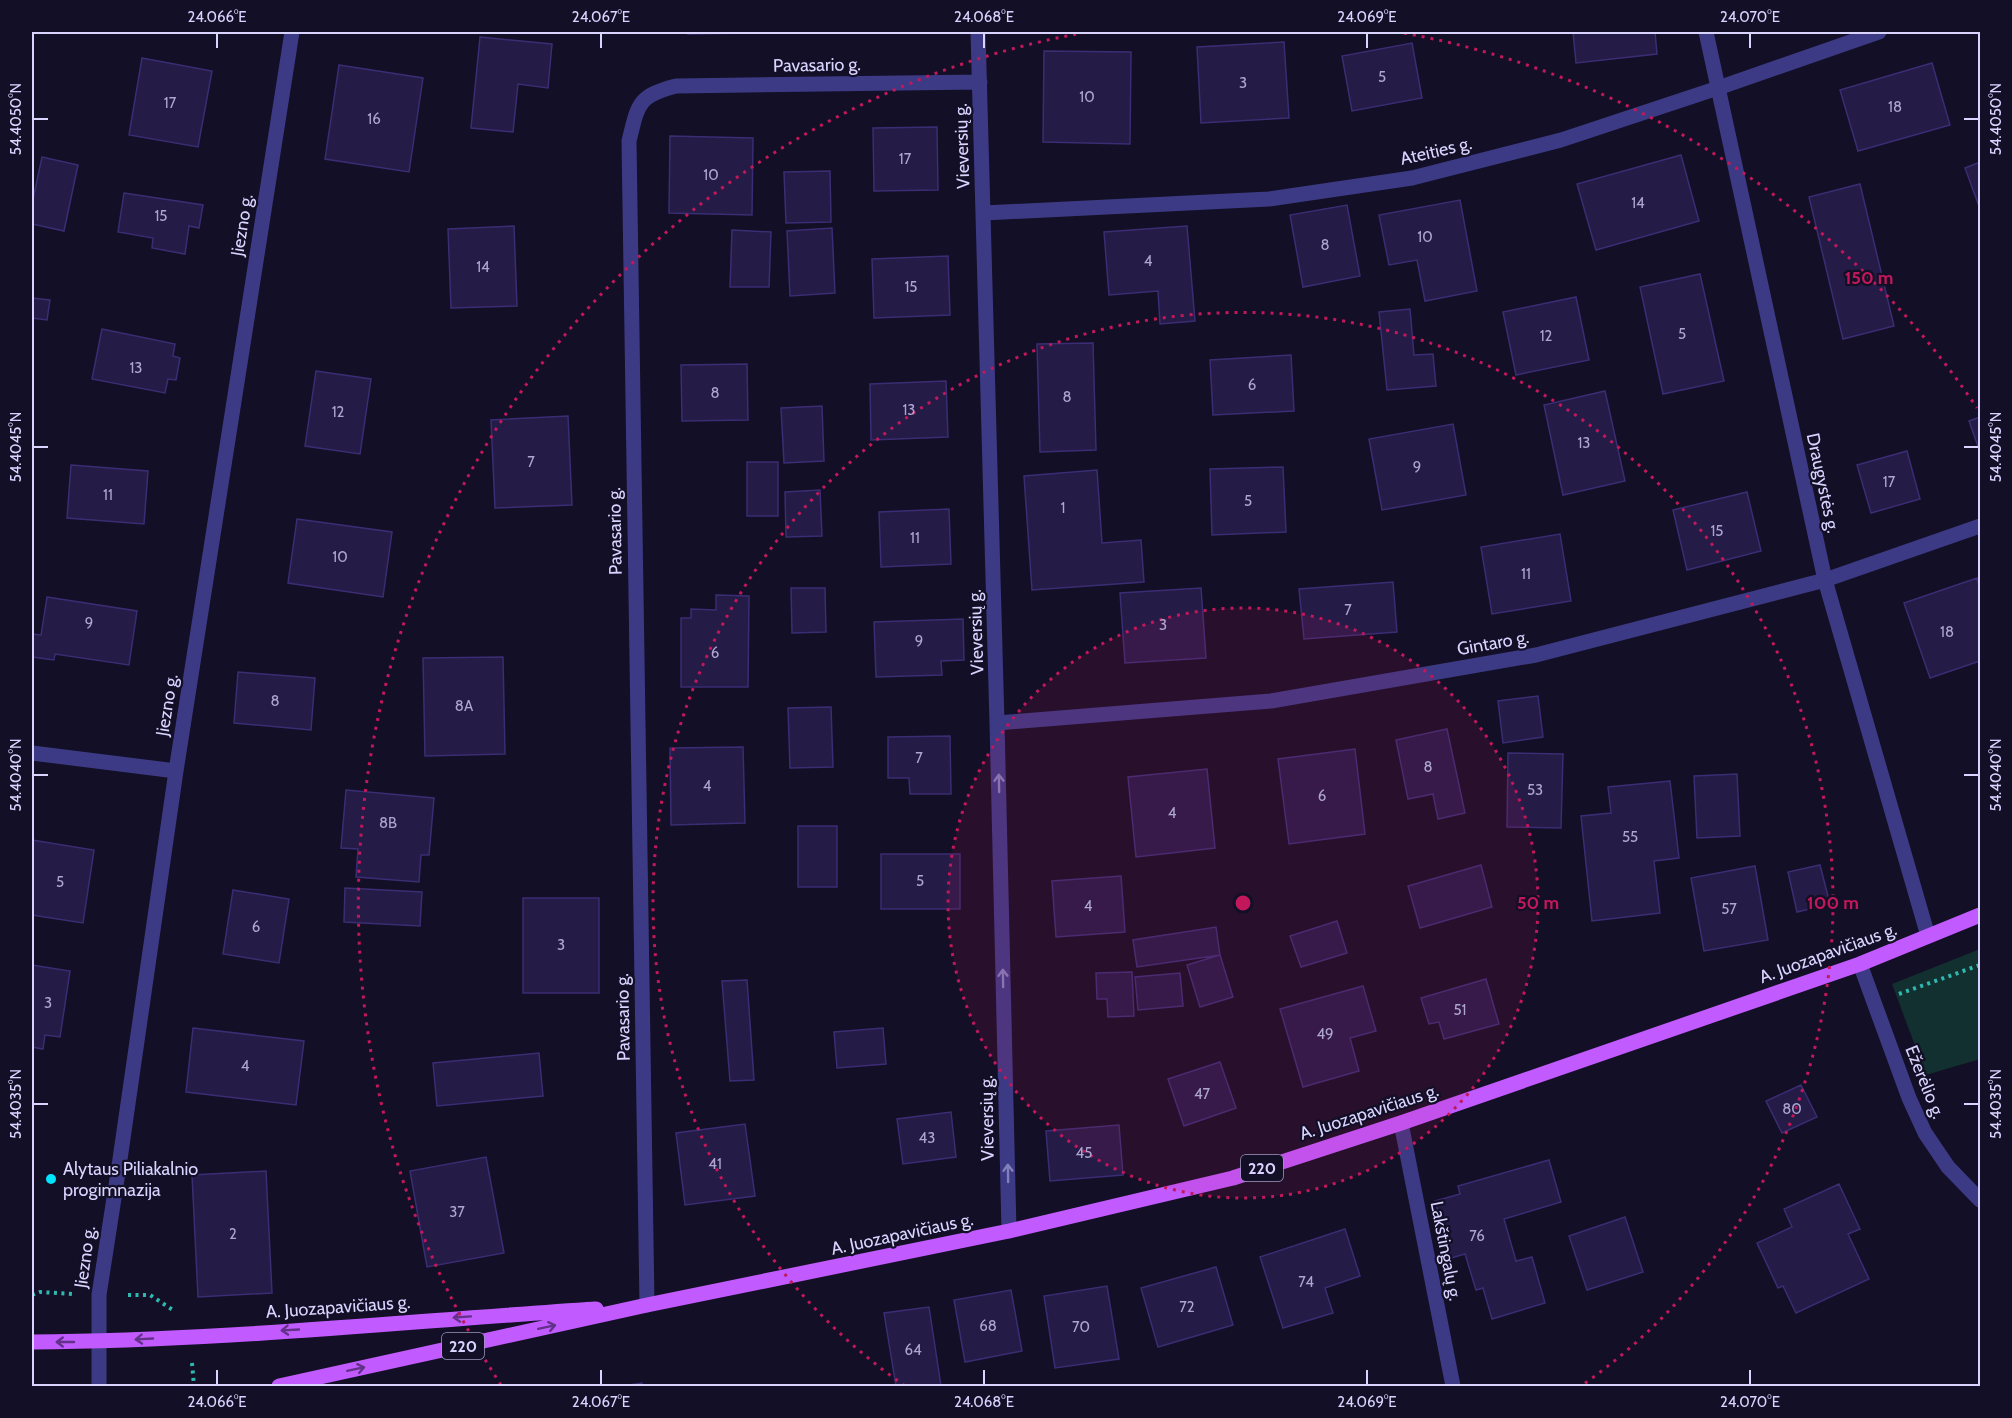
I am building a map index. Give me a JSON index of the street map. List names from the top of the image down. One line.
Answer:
{"streets":{"main road":["A. Juozapavičiaus g.","220"],"street":["Pavasario g.","Vieversių g.","Ateities g.","Jiezno g.","Draugystės g.","Gintaro g.","Ežerėlio g.","Lakštingalų g."]},"crossings":[["Pavasario g.","Vieversių g."],["Pavasario g.","A. Juozapavičiaus g."],["Vieversių g.","Ateities g."],["Vieversių g.","Gintaro g."],["Vieversių g.","A. Juozapavičiaus g."],["Ateities g.","Draugystės g."],["Jiezno g.","A. Juozapavičiaus g."],["Draugystės g.","Gintaro g."],["Draugystės g.","A. Juozapavičiaus g."],["A. Juozapavičiaus g.","Ežerėlio g."],["A. Juozapavičiaus g.","Lakštingalų g."]],"one_way":["Vieversių g."],"places":["Alytaus Piliakalnio progimnazija"],"house_numbers":["5","3","10","17","18","16","17","10","14","15","10","8","4","14","15","5","12","13","6","8","8","13","12","13","7","9","17","11","5","1","15","11","10","11","7","9","3","18","9","6","8","8A","7","8","4","53","6","4","8B","55","5","5","4","57","6","3","3","51","49","4","47","80","43","45","41","37","2","76","74","72","68","70","64"],"coordinates":["24.066°E","24.067°E","24.068°E","24.069°E","24.070°E","54.4050°N","54.4045°N","54.4040°N","54.4035°N"],"rings":["150 m","50 m","100 m"]}
